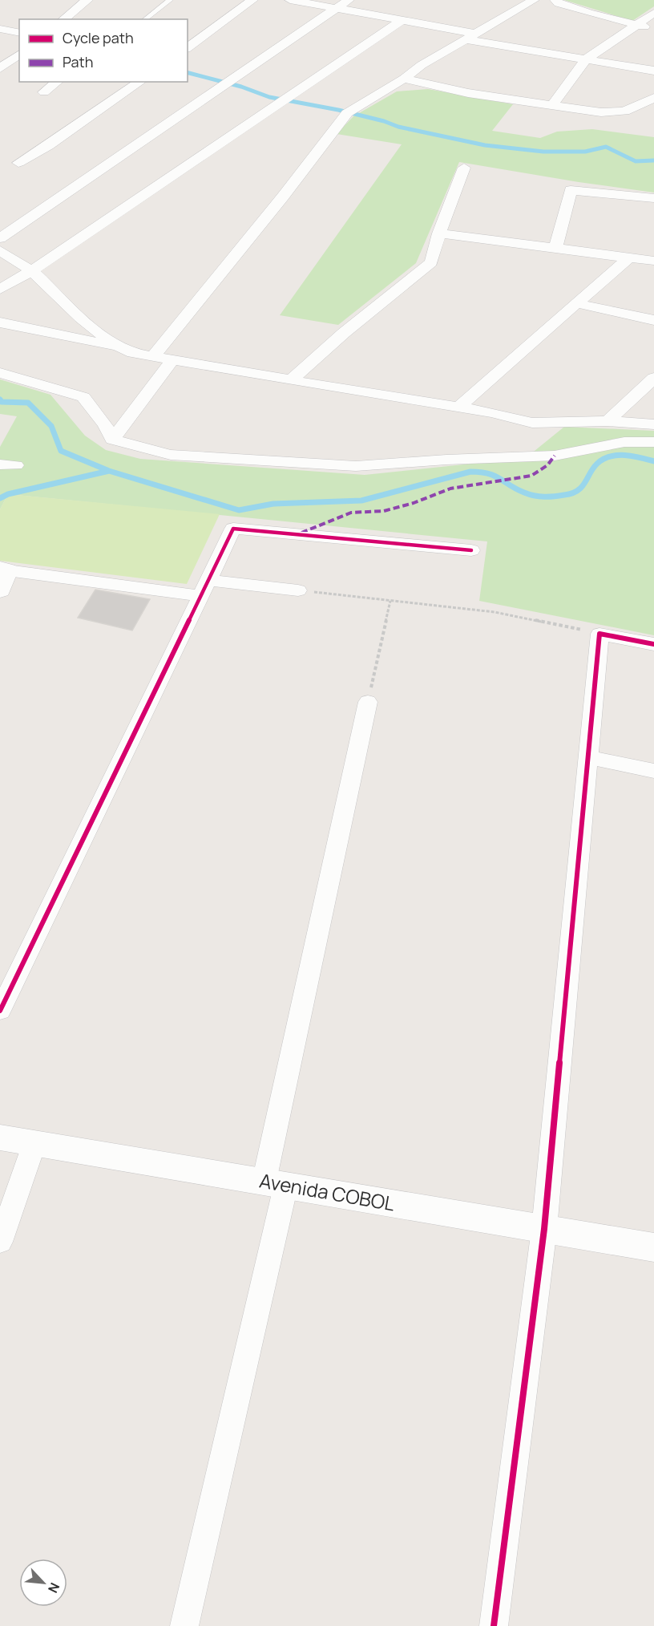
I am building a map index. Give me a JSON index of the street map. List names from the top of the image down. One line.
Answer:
{"streets":{"street":["Avenida COBOL"]},"legend":["Cycle path","Path"],"north":"bottom right"}
